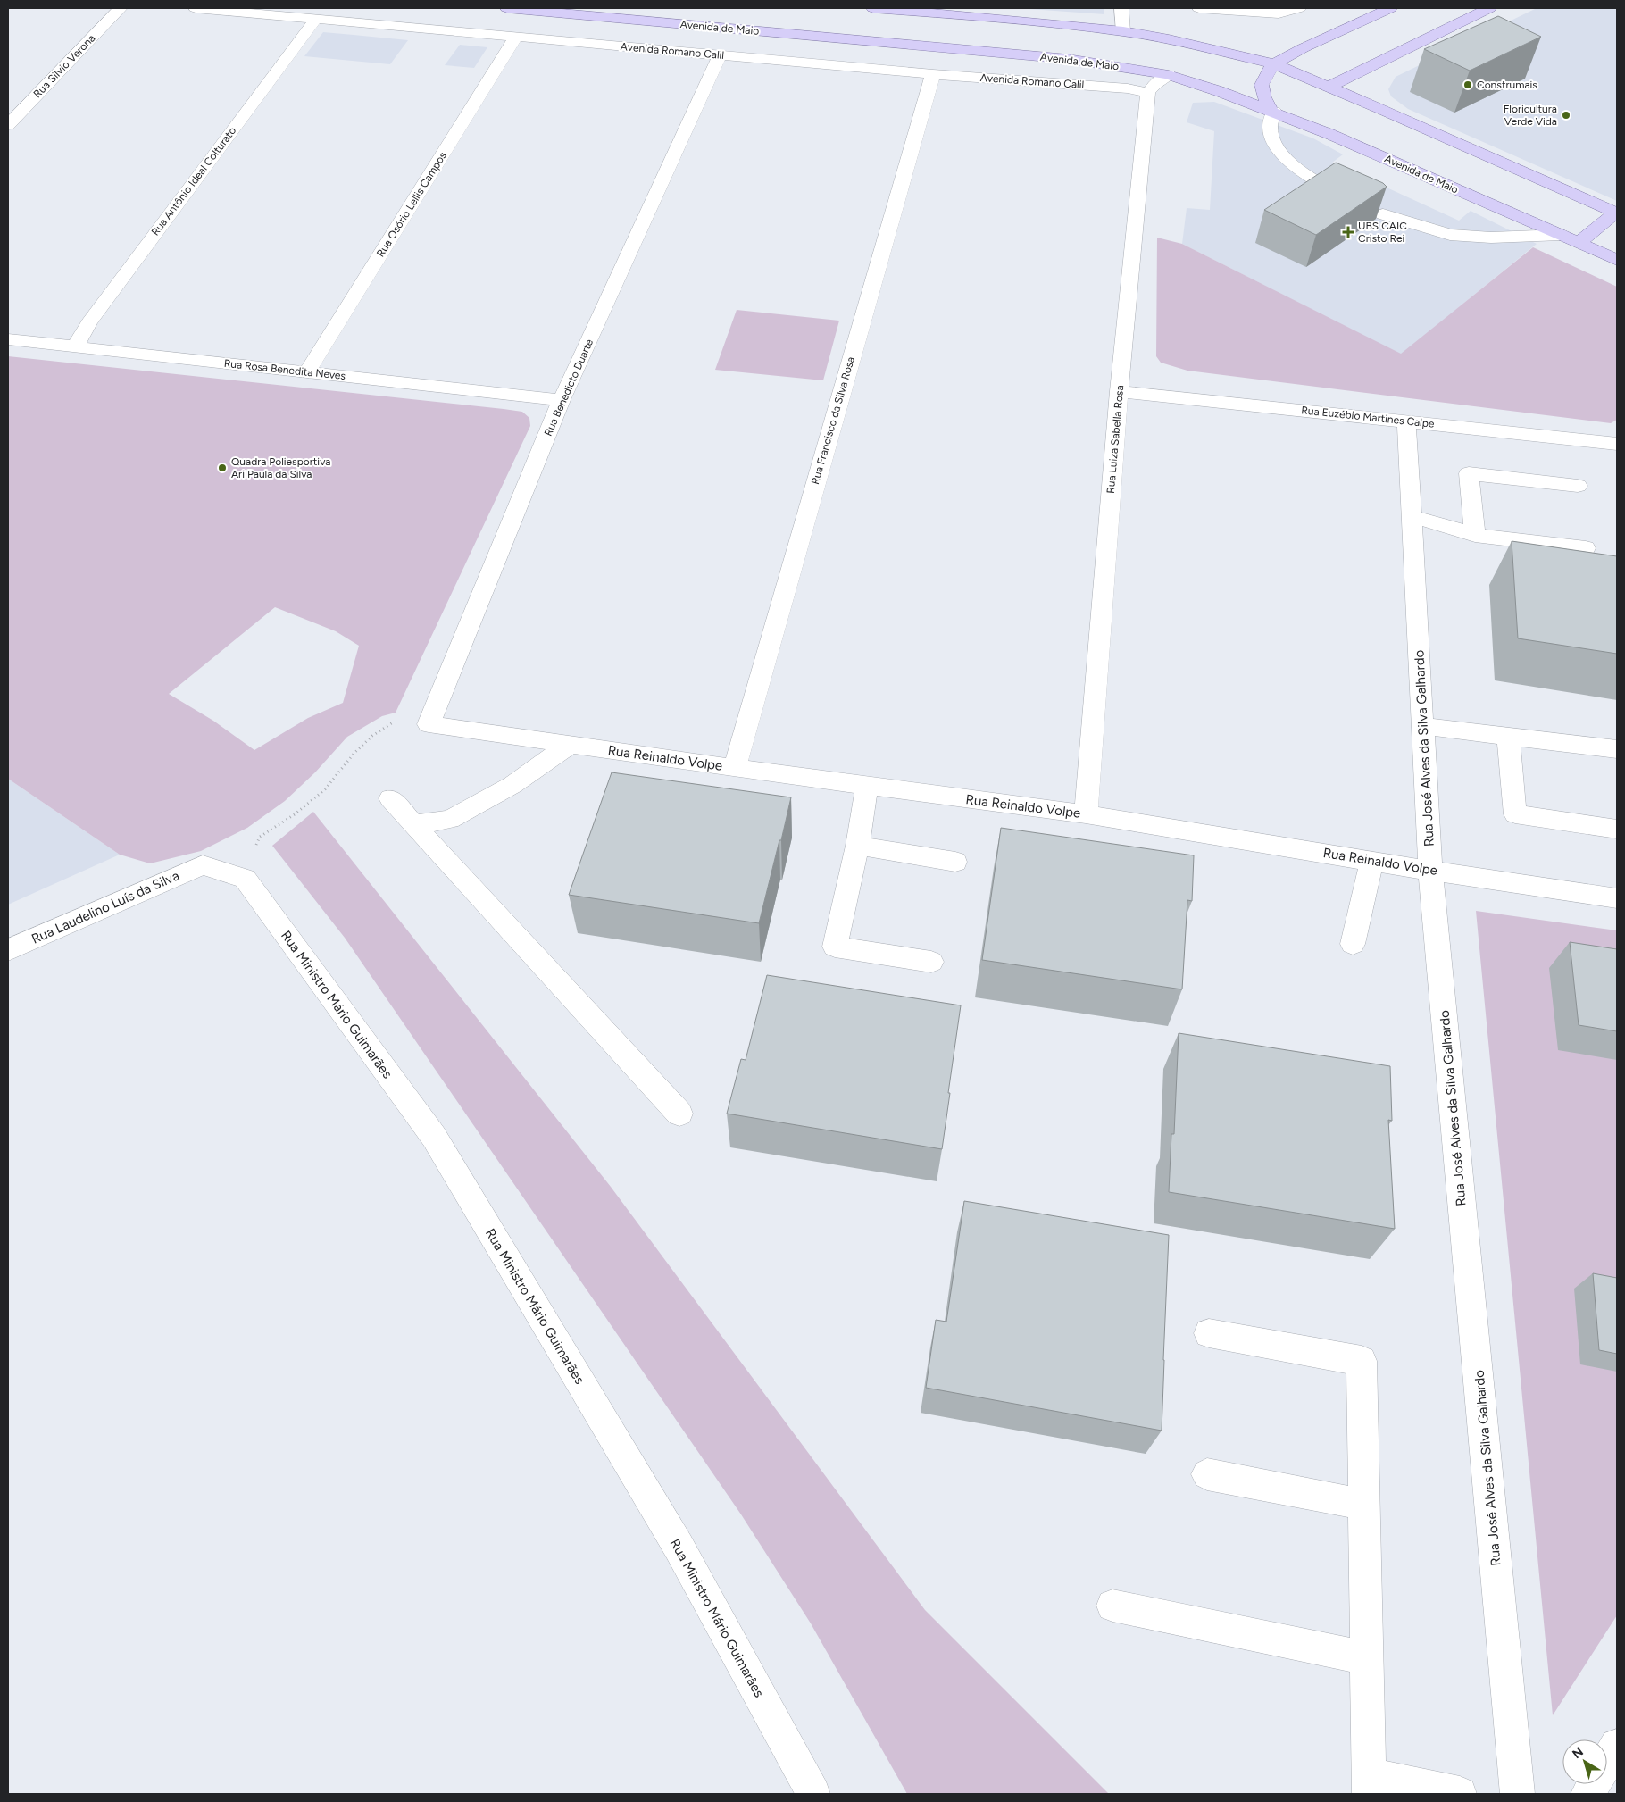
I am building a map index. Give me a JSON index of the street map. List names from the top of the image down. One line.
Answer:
{"streets":{"main road":["Avenida de Maio"],"street":["Avenida Romano Calil","Rua Silvio Verona","Rua Antônio Ideal Colturato","Rua Osório Lellis Campos","Rua Rosa Benedita Neves","Rua Benedicto Duarte","Rua Euzébio Martines Calpe","Rua Francisco da Silva Rosa","Rua Luiza Sabella Rosa","Rua José Alves da Silva Galhardo","Rua Reinaldo Volpe","Rua Laudelino Luís da Silva","Rua Ministro Mário Guimarães"]},"crossings":[["Avenida Romano Calil","Rua Antônio Ideal Colturato"],["Avenida Romano Calil","Rua Osório Lellis Campos"],["Avenida Romano Calil","Rua Benedicto Duarte"],["Avenida Romano Calil","Rua Francisco da Silva Rosa"],["Avenida Romano Calil","Rua Luiza Sabella Rosa"],["Rua Antônio Ideal Colturato","Rua Rosa Benedita Neves"],["Rua Osório Lellis Campos","Rua Rosa Benedita Neves"],["Rua Rosa Benedita Neves","Rua Benedicto Duarte"],["Rua Benedicto Duarte","Rua Reinaldo Volpe"],["Rua Euzébio Martines Calpe","Rua Luiza Sabella Rosa"],["Rua Euzébio Martines Calpe","Rua José Alves da Silva Galhardo"],["Rua Francisco da Silva Rosa","Rua Reinaldo Volpe"],["Rua Luiza Sabella Rosa","Rua Reinaldo Volpe"],["Rua José Alves da Silva Galhardo","Rua Reinaldo Volpe"],["Rua Laudelino Luís da Silva","Rua Ministro Mário Guimarães"]],"places":{"other":["Construmais","Floricultura Verde Vida","Quadra Poliesportiva Ari Paula da Silva"],"health":["UBS CAIC Cristo Rei"]},"north":"top left"}
